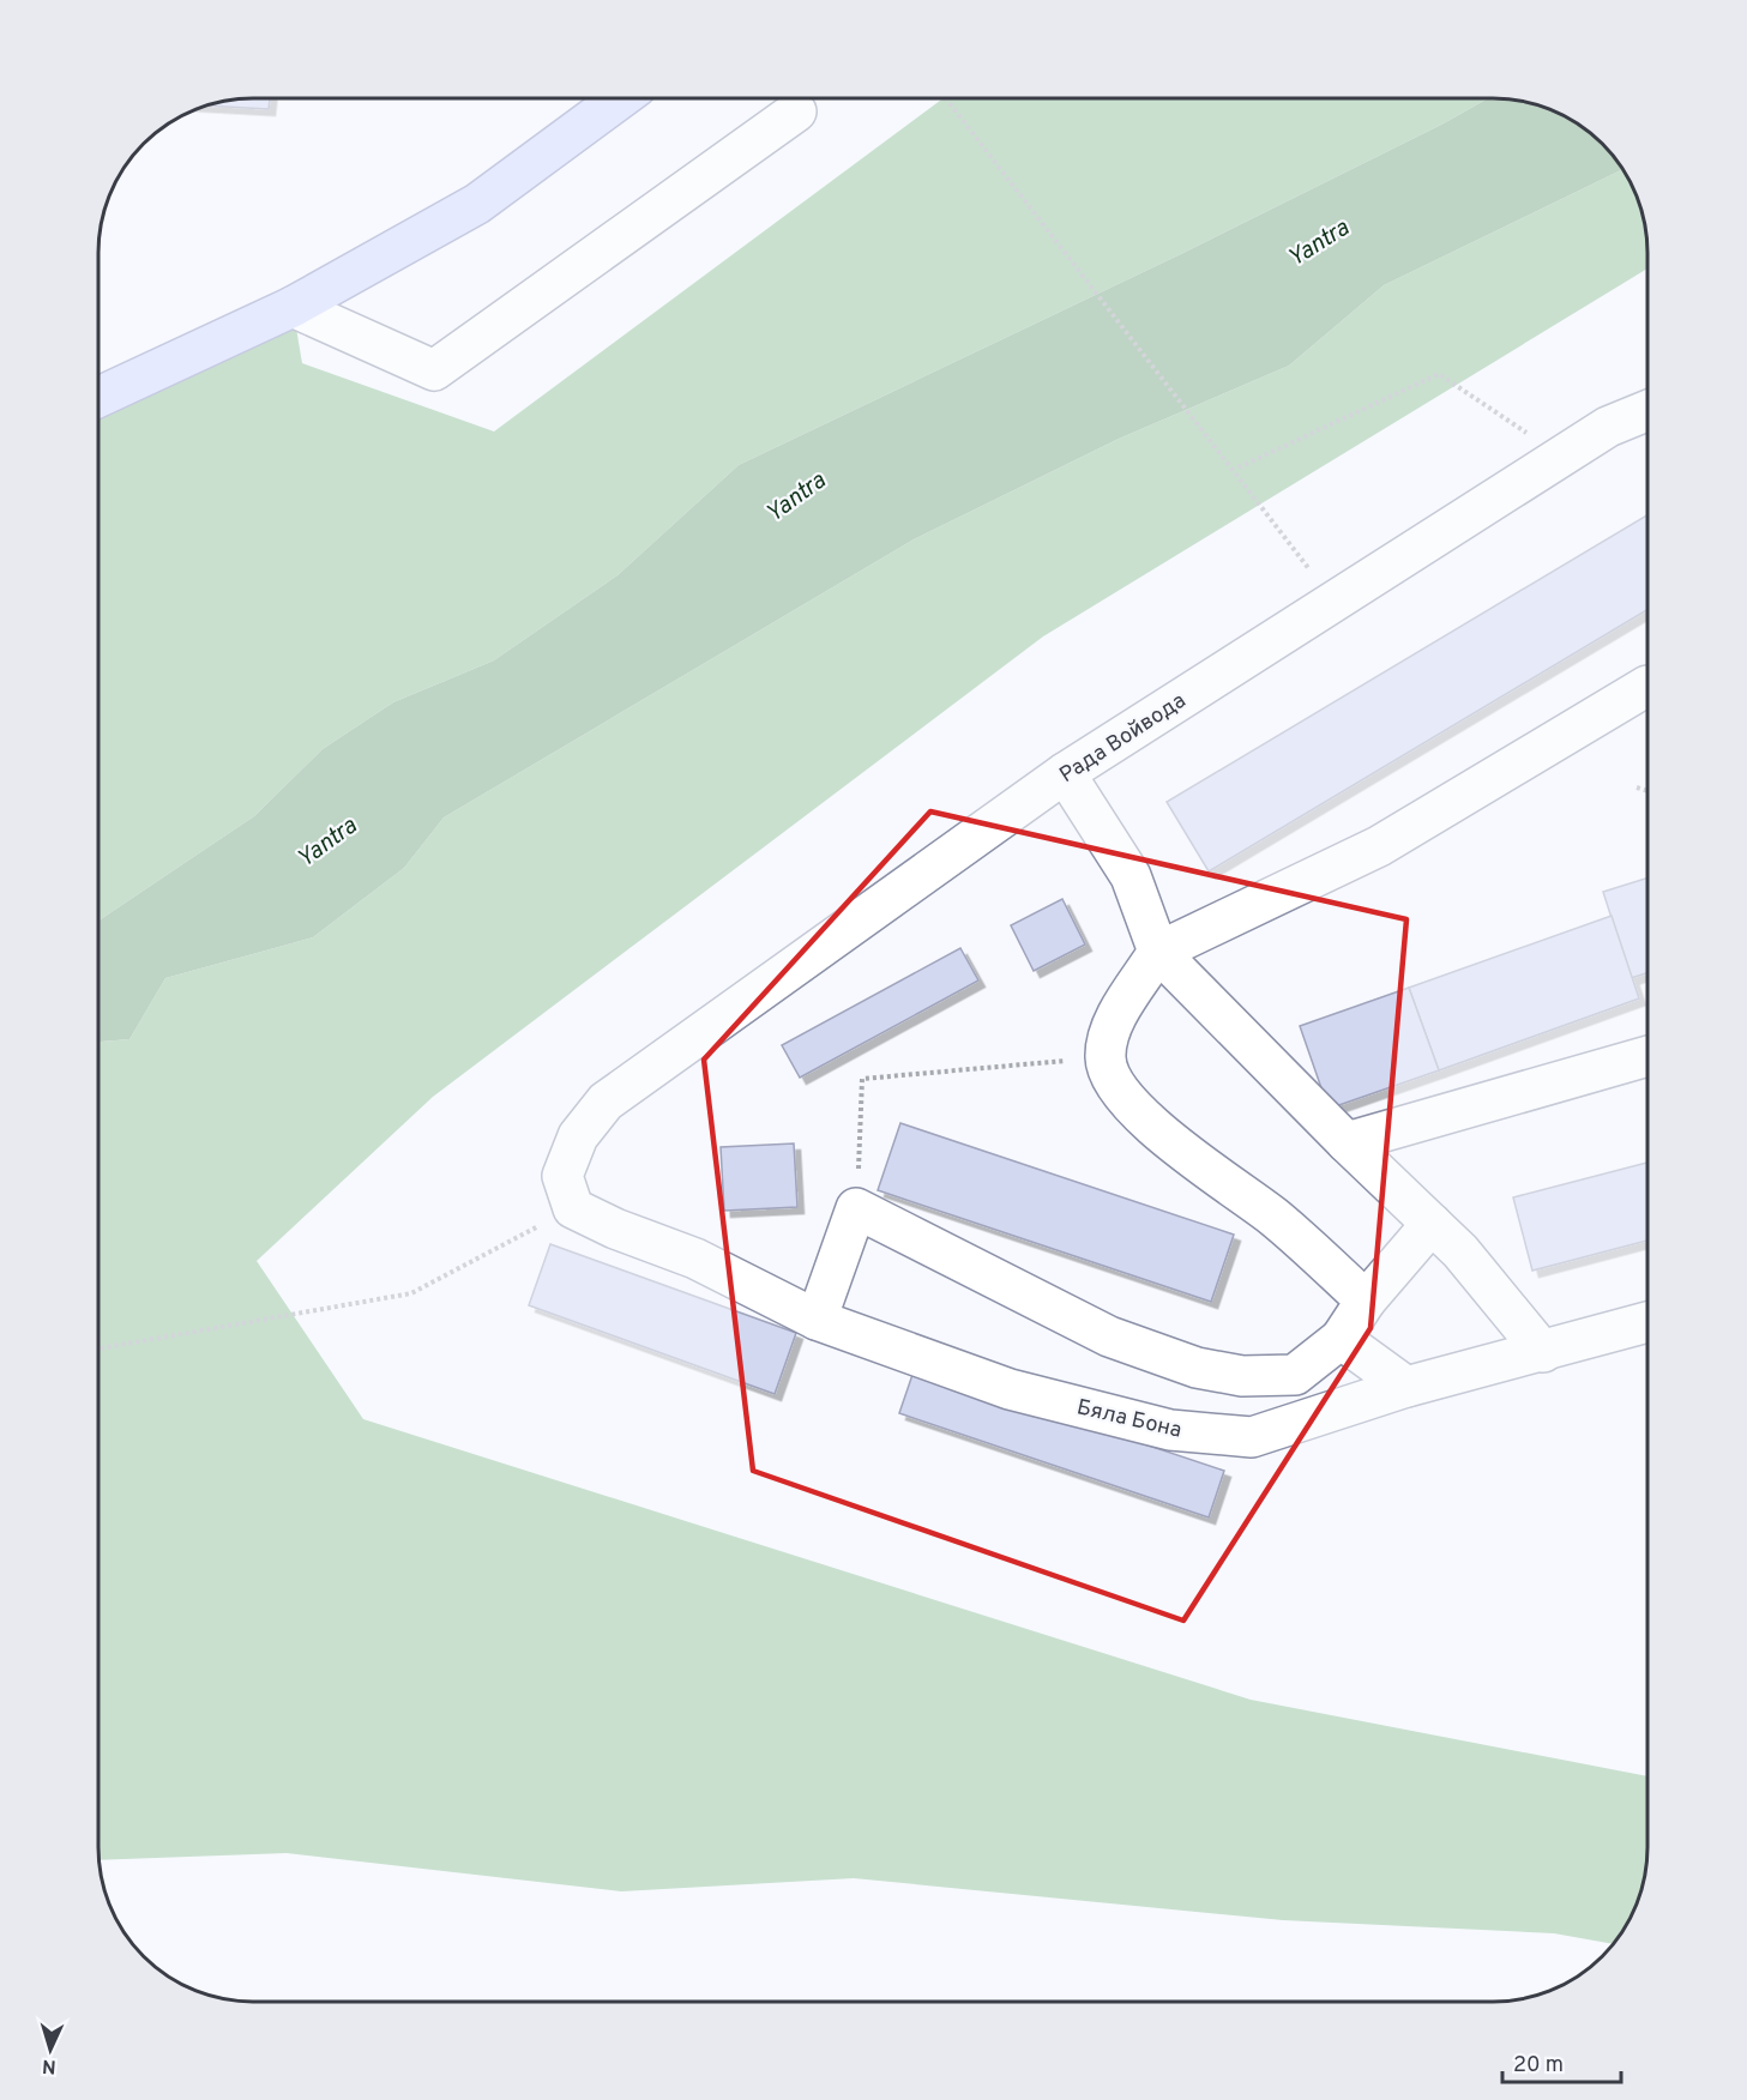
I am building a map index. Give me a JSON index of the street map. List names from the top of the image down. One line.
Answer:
{"streets":{"street":["Рада Войвода","Бяла Бона"]},"crossings":[["Рада Войвода","Бяла Бона"]],"water":["Yantra"],"scale_bar":"20 m","north":"bottom"}
